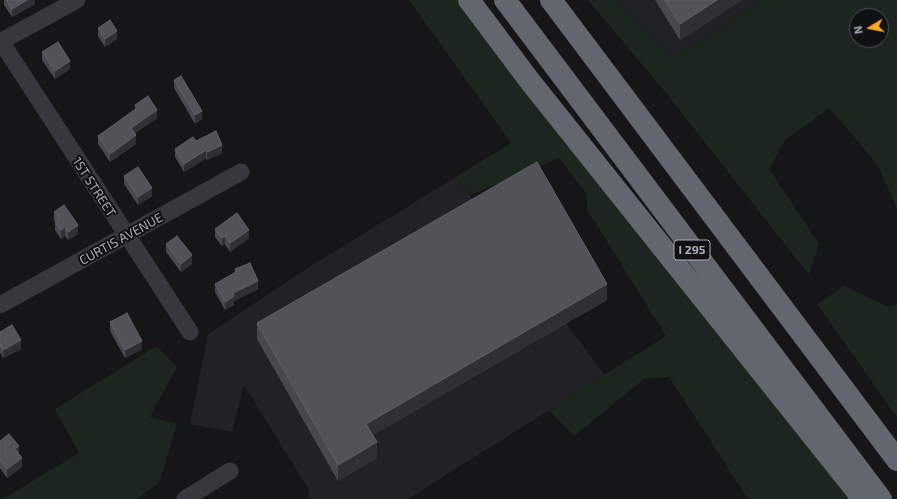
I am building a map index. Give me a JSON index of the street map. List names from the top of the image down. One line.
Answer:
{"streets":{"highway":["I 295"],"street":["1ST STREET","CURTIS AVENUE"]},"crossings":[["1ST STREET","CURTIS AVENUE"]],"north":"left"}
